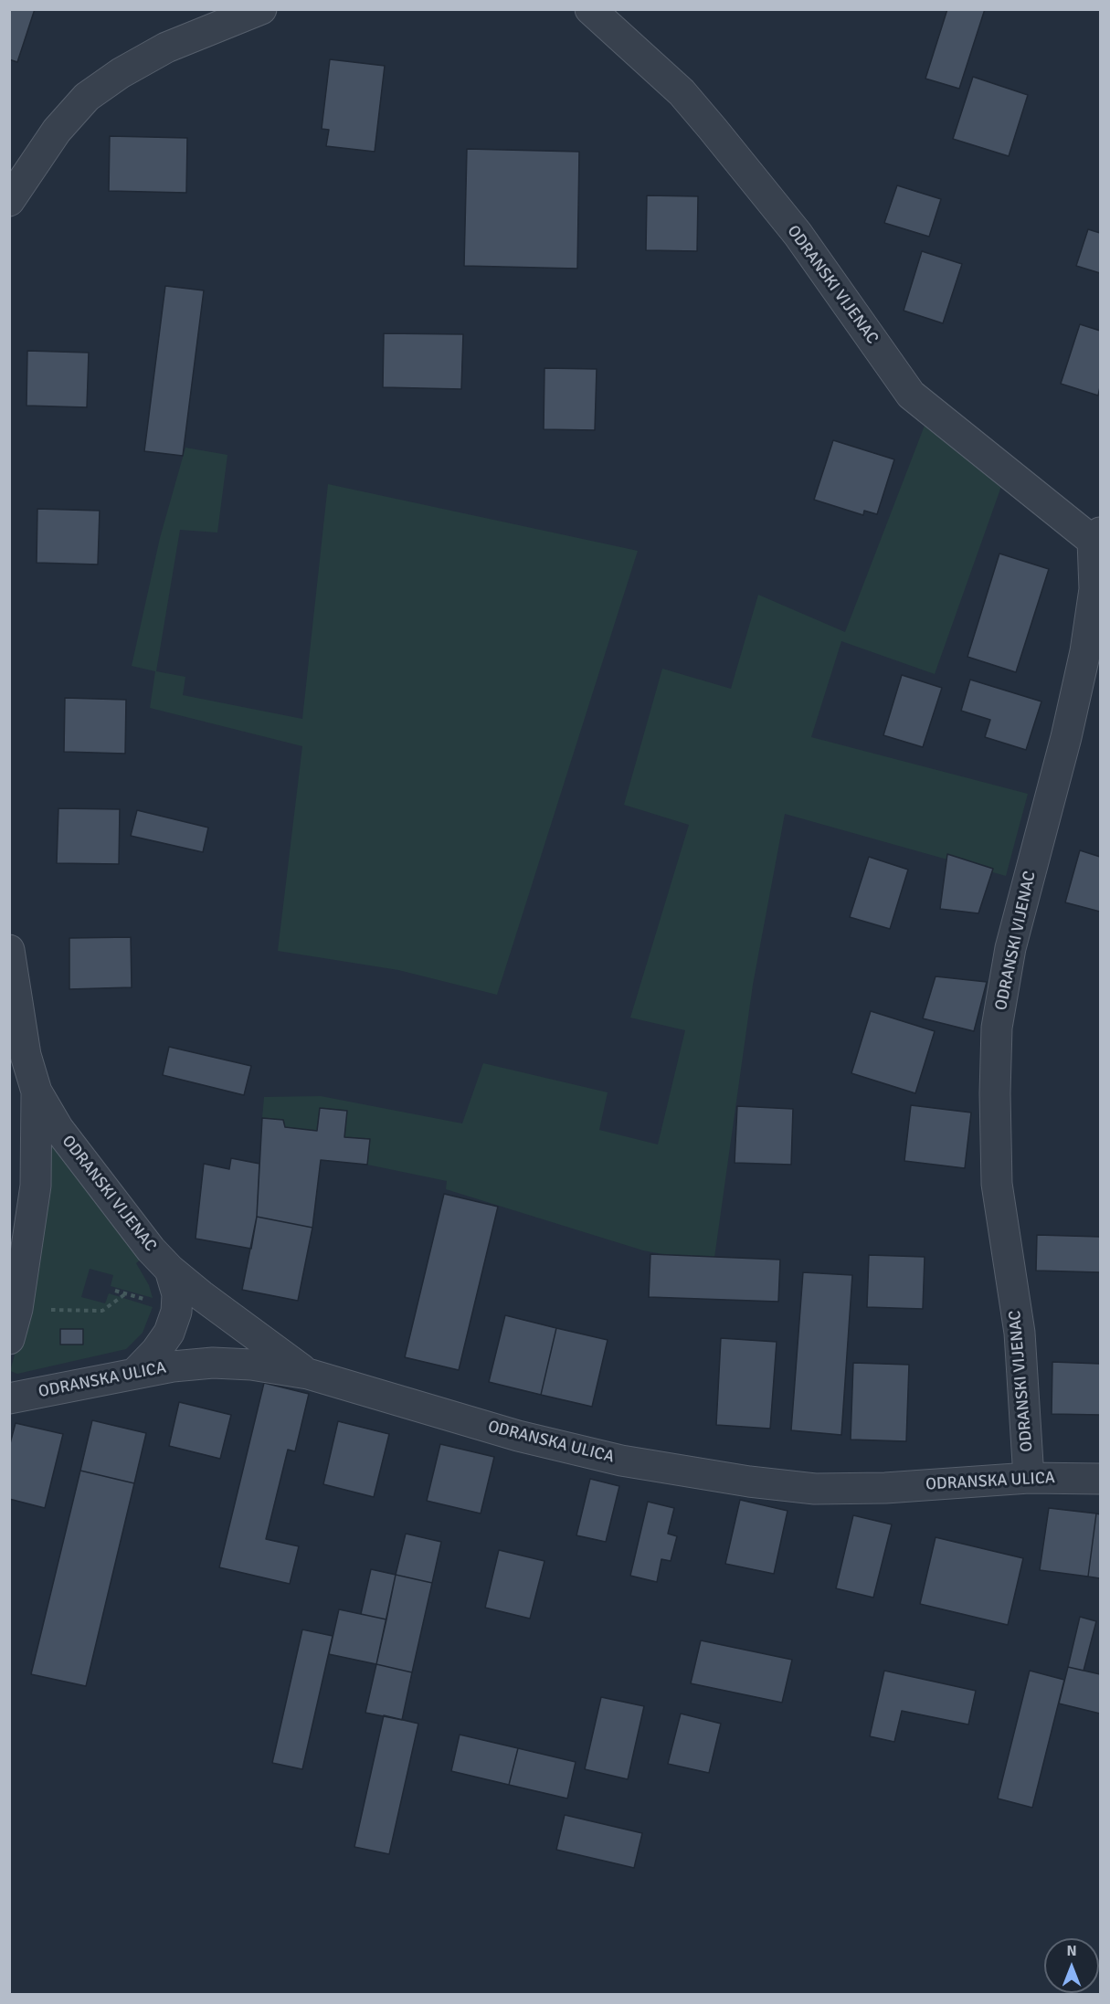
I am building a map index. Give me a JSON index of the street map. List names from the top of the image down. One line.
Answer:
{"streets":{"street":["ODRANSKI VIJENAC","ODRANSKA ULICA"]},"crossings":[["ODRANSKI VIJENAC","ODRANSKA ULICA"]],"north":"top"}
